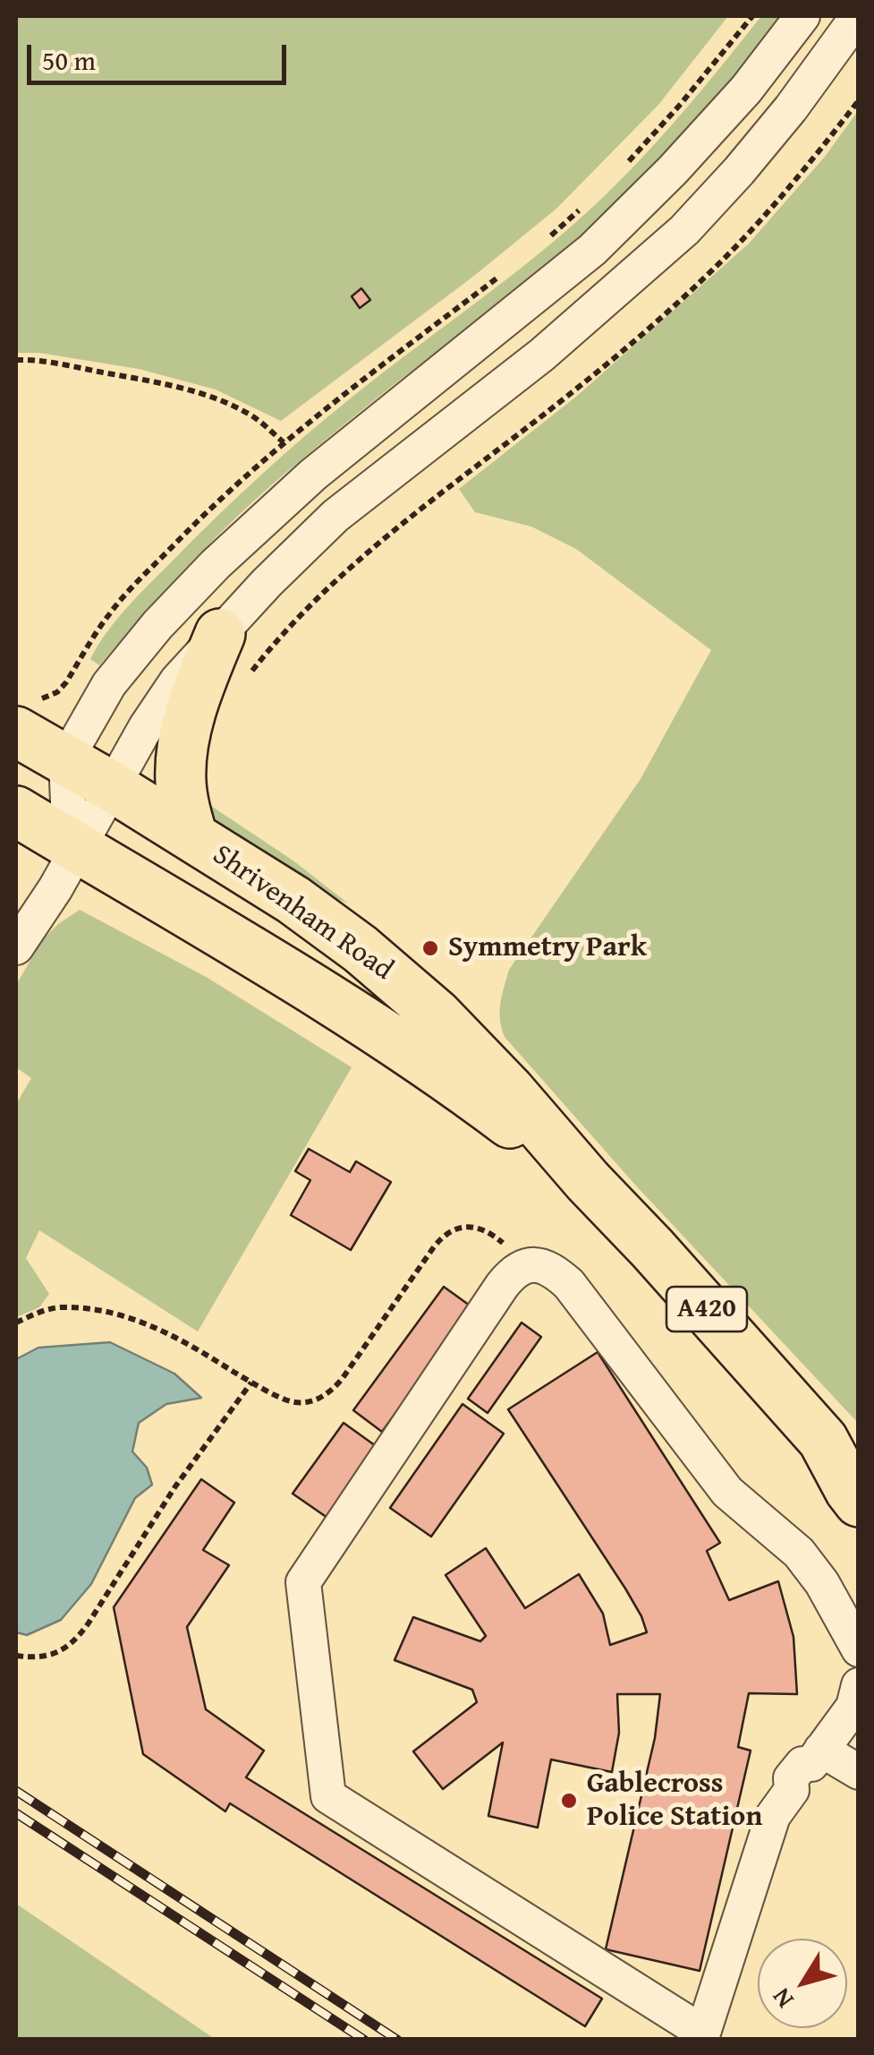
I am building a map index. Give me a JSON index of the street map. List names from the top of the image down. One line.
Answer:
{"streets":{"highway":["Shrivenham Road","A420"]},"places":["Symmetry Park","Gablecross Police Station"],"scale_bar":"50 m","north":"bottom left"}
